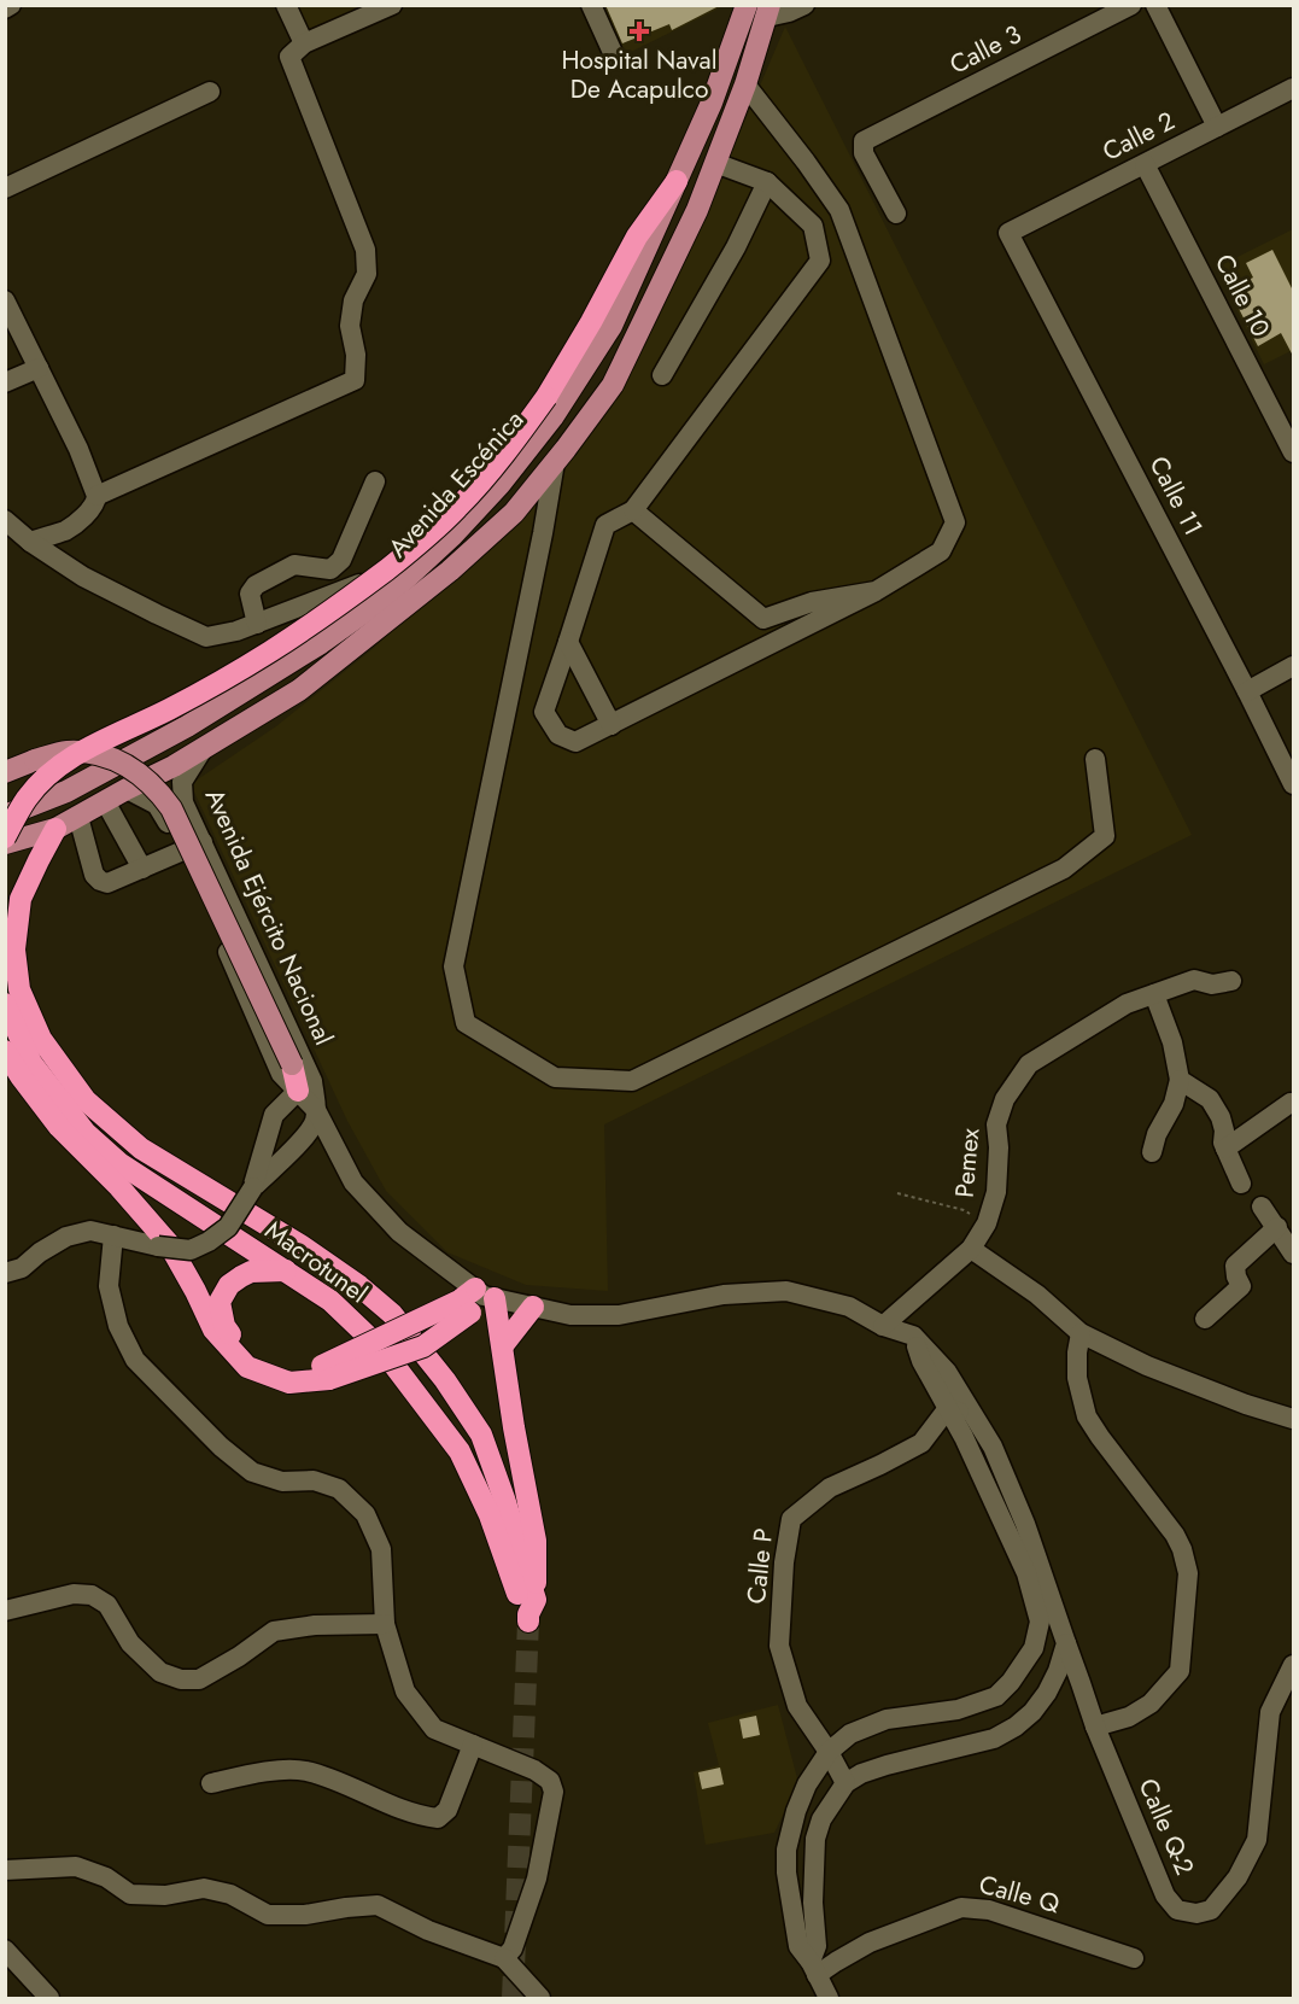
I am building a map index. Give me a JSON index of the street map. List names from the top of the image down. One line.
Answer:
{"streets":{"highway":["Macrotunel"],"main road":["Avenida Escénica"],"street":["Calle 3","Calle 2","Calle 10","Calle 11","Avenida Ejército Nacional","Pemex","Calle P","Calle Q-2","Calle Q"]},"crossings":[["Calle 2","Calle 10"],["Calle 2","Calle 11"],["Avenida Ejército Nacional","Pemex"],["Avenida Ejército Nacional","Calle Q-2"]],"places":{"health":["Hospital Naval De Acapulco"]}}
